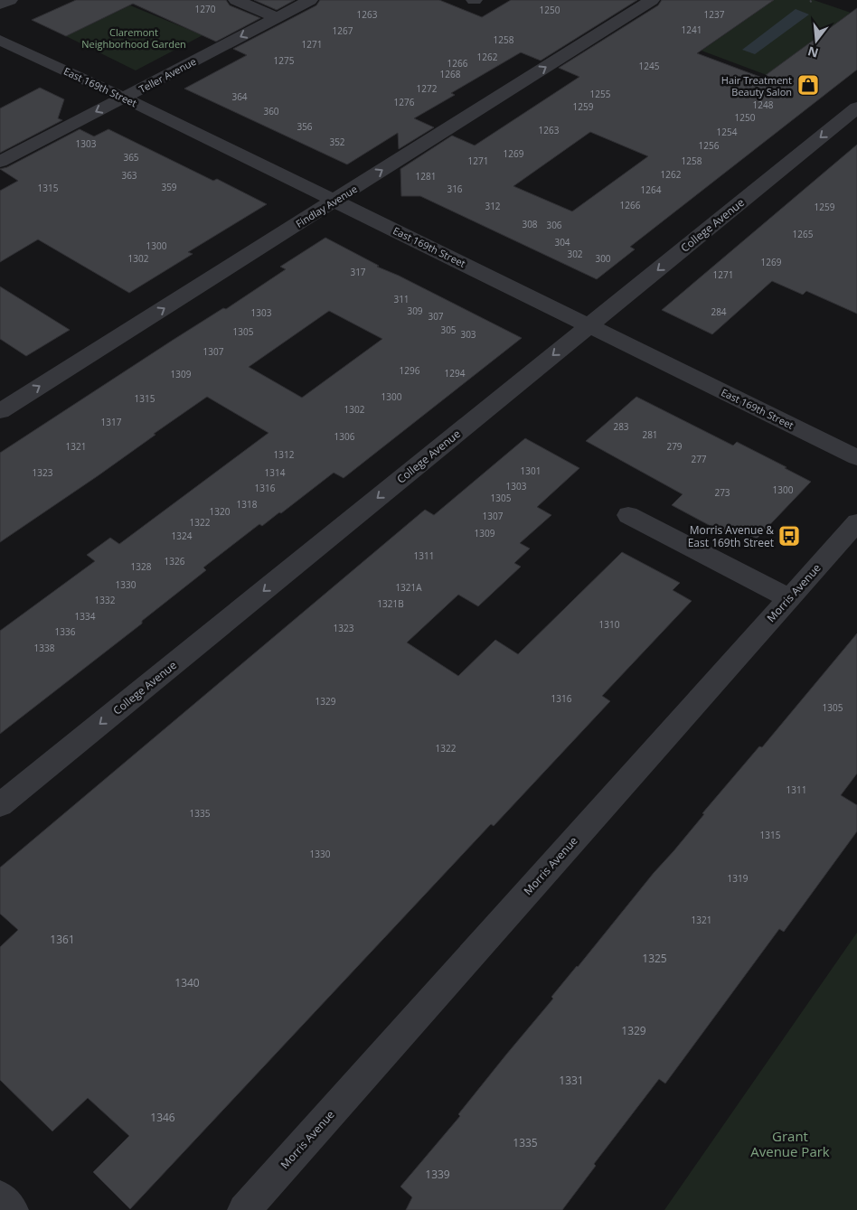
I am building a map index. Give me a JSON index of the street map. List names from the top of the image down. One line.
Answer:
{"streets":{"street":["Teller Avenue","East 169th Street","Findlay Avenue","College Avenue","Morris Avenue"]},"crossings":[["Teller Avenue","East 169th Street"],["East 169th Street","Findlay Avenue"],["East 169th Street","College Avenue"]],"one_way":["Teller Avenue","Findlay Avenue","College Avenue"],"parks":["Claremont Neighborhood Garden","Grant Avenue Park"],"places":{"shop":["Hair Treatment Beauty Salon"],"bus stop":["Morris Avenue & East 169th Street"]},"house_numbers":["1270","1250","1263","1237","1241","1267","1258","1271","1262","1275","1266","1245","1268","1272","1255","364","1276","1248","1259","360","1250","356","1263","1254","352","1303","1256","1269","365","1271","1258","1262","363","1281","359","1315","316","1264","1266","312","1259","308","306","1265","304","1300","302","1302","300","1269","317","1271","311","309","284","1303","307","305","1305","303","1307","1296","1294","1309","1300","1315","1302","1317","283","281","1306","1321","279","1312","277","1301","1323","1314","1303","1316","1300","273","1305","1318","1320","1307","1322","1309","1324","1311","1326","1328","1330","1321A","1332","1321B","1334","1310","1323","1336","1338","1316","1329","1305","1322","1311","1335","1315","1330","1319","1321","1361","1325","1340","1329","1331","1346","1335","1339"],"north":"bottom"}
